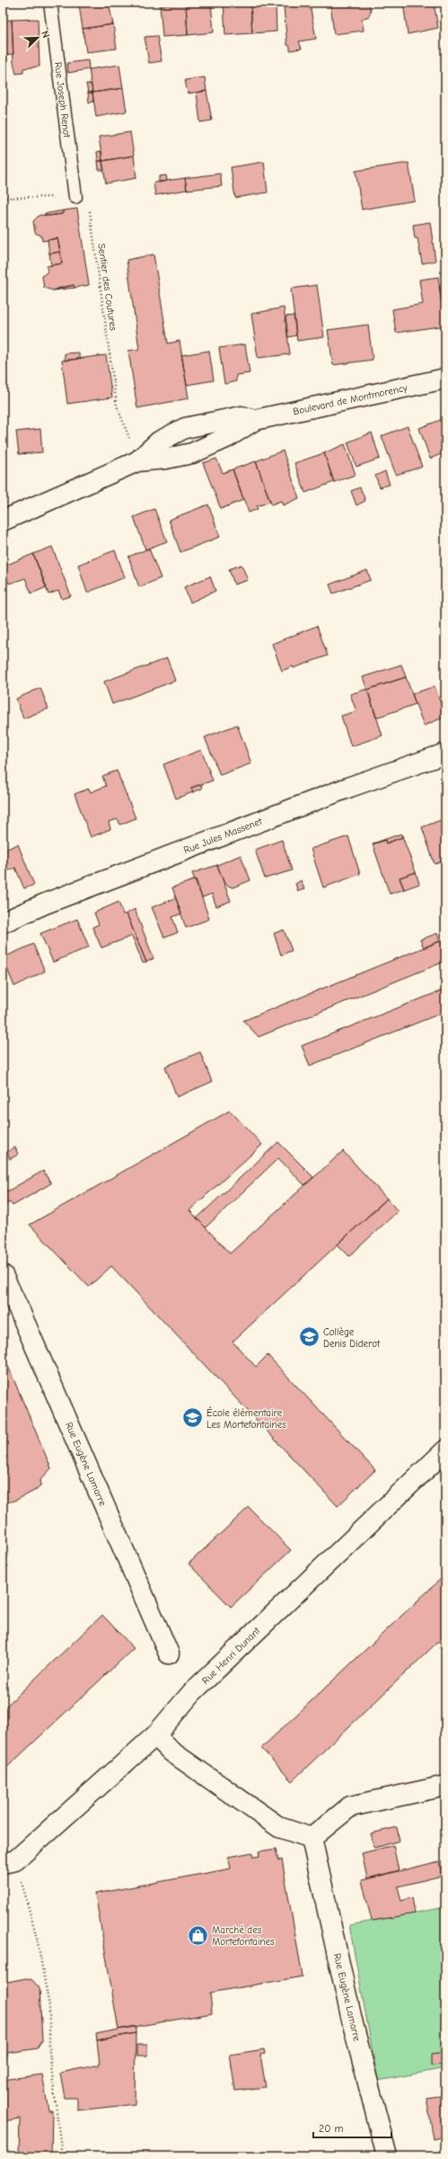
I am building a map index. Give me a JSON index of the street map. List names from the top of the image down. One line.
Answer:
{"streets":{"street":["Boulevard de Montmorency","Rue Jules Massenet","Rue Eugène Lamarre","Rue Henri Dunant"],"lane":["Rue Joseph Renot"],"path":["Sentier des Coutures"]},"crossings":[["Rue Joseph Renot","Sentier des Coutures"],["Sentier des Coutures","Boulevard de Montmorency"]],"places":{"school or university":["Collège Denis Diderot","École élémentaire Les Mortefontaines"],"shop":["Marché des Mortefontaines"]},"scale_bar":"20 m","north":"top right"}
